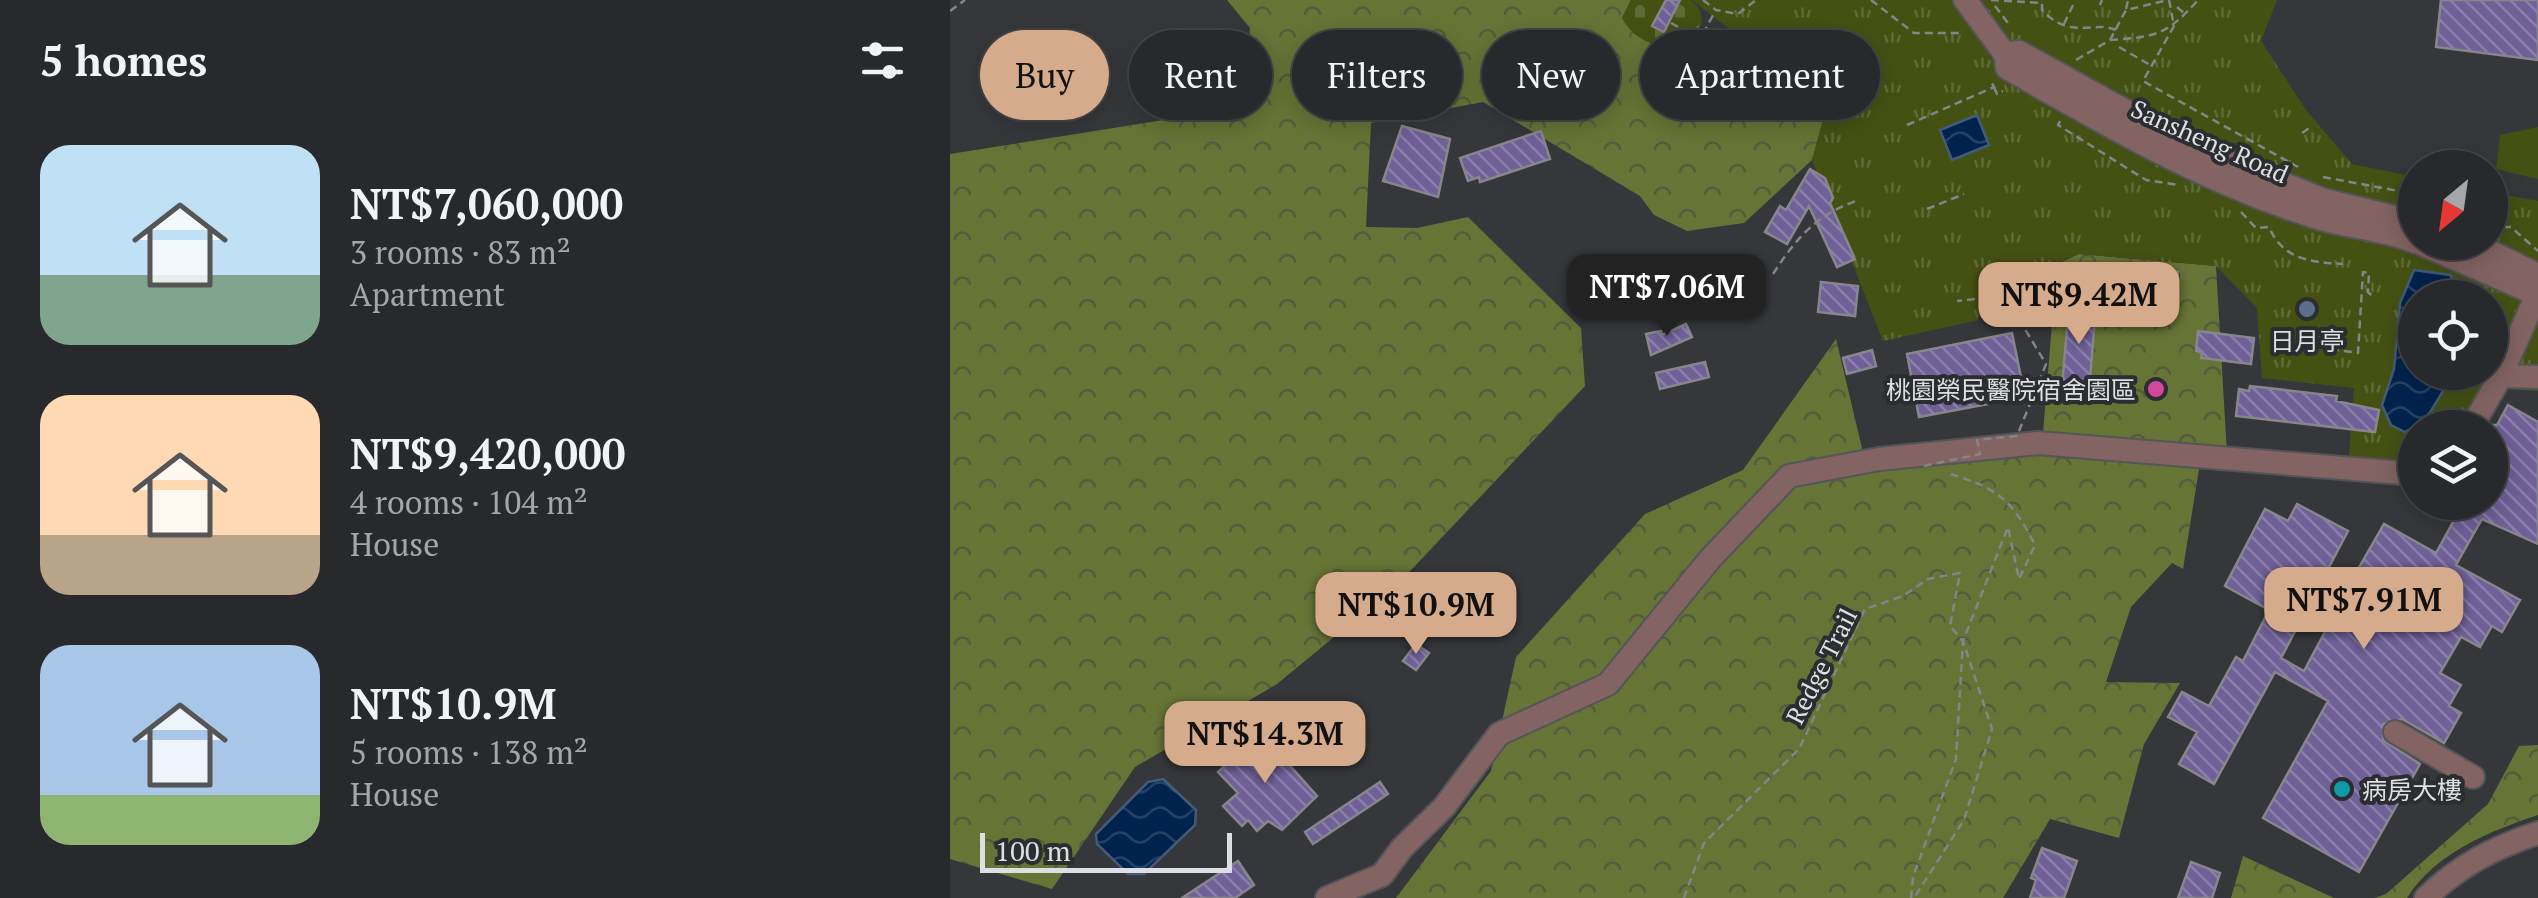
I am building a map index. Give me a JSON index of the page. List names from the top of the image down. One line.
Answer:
{"streets":{"street":["Sansheng Road"],"path":["Redge Trail"]},"places":["日月亭","桃園榮民醫院宿舍園區","病房大樓"],"scale_bar":"100 m","north":"bottom left","page":{"heading":"5 homes","chip":["Buy","Rent","Filters","New","Apartment"],"list":[{"name":"NT$7,060,000","note":"3 rooms · 83 m² · Apartment"},{"name":"NT$9,420,000","note":"4 rooms · 104 m² · House"},{"name":"NT$10.9M","note":"5 rooms · 138 m² · House"}],"price":["NT$7.06M","NT$9.42M","NT$7.91M","NT$10.9M","NT$14.3M"],"scale":"100 m"}}
